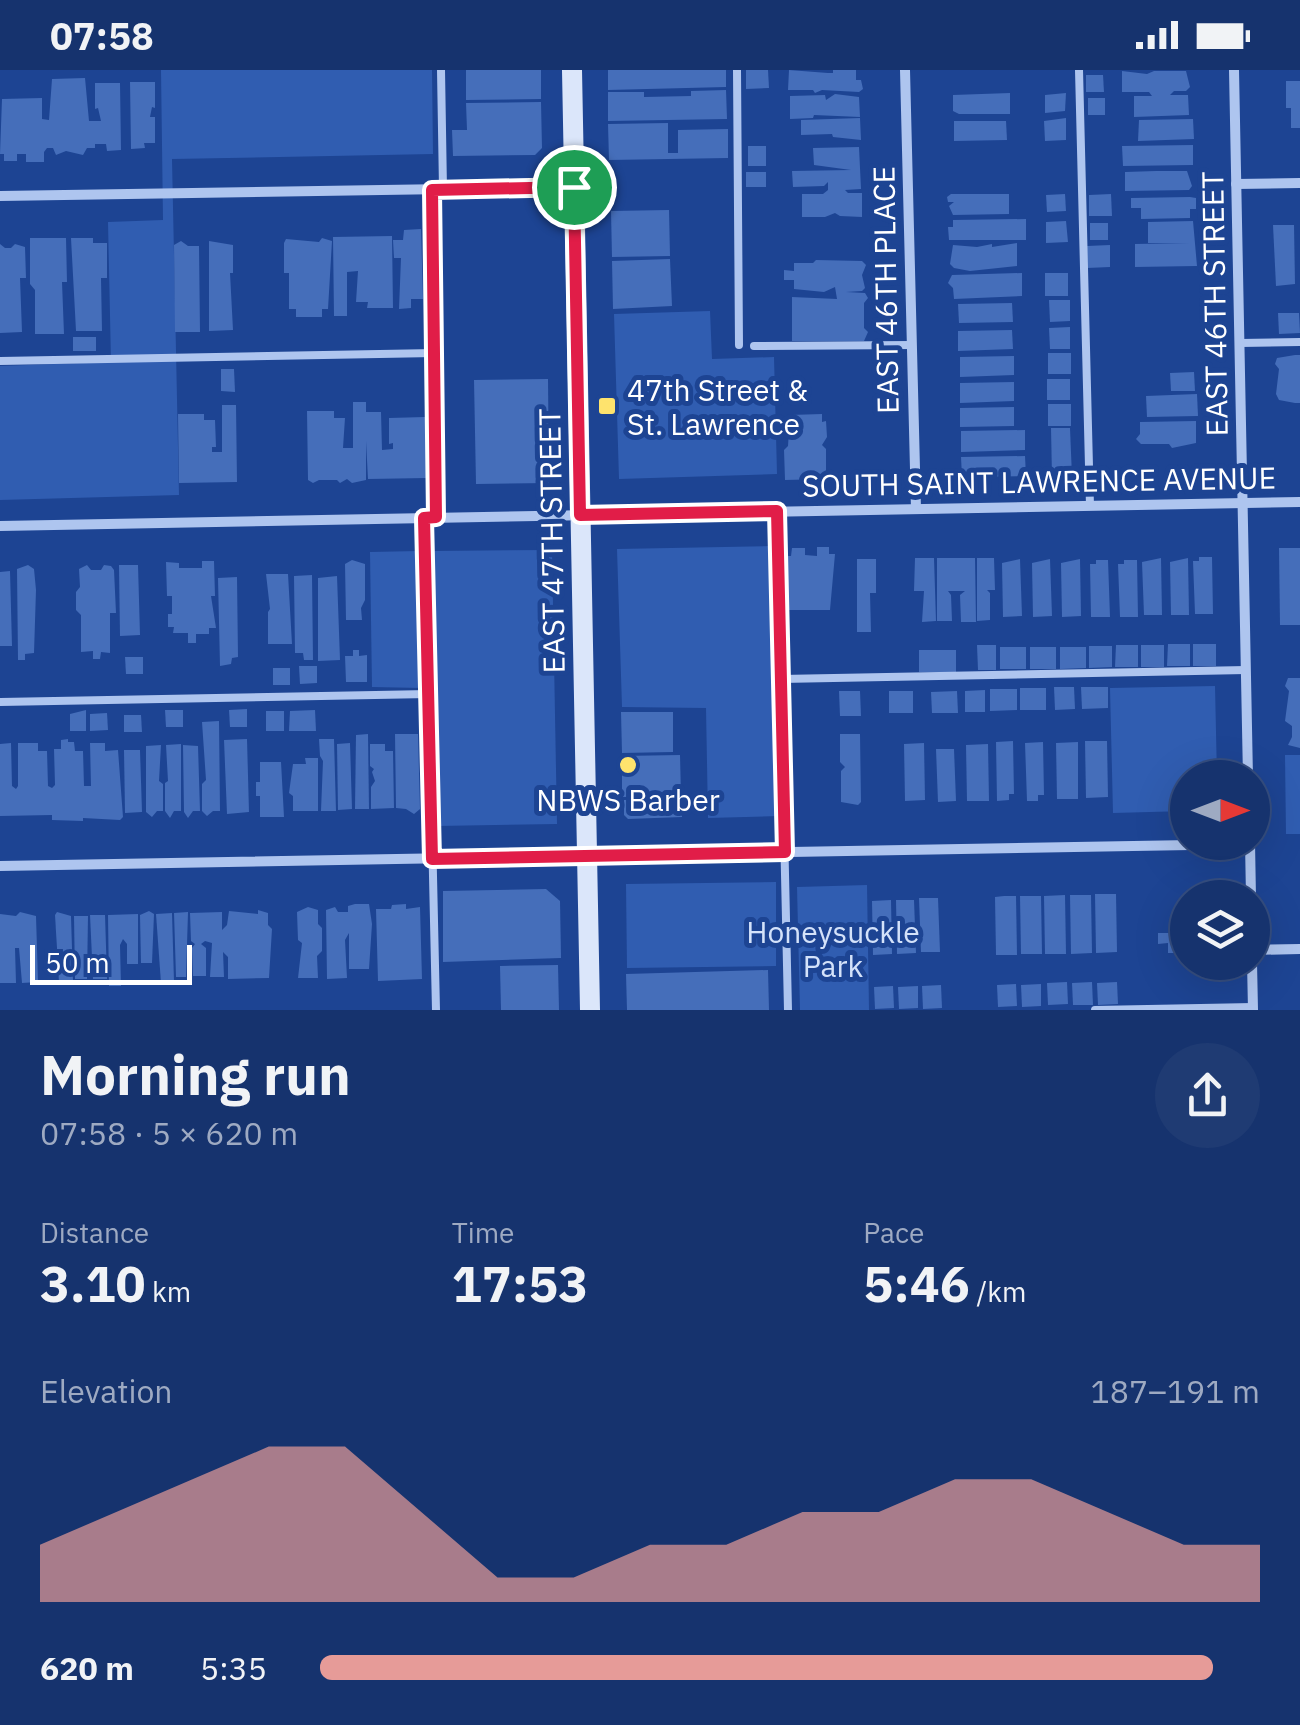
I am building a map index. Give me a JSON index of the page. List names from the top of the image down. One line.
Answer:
{"streets":{"main road":["EAST 47TH STREET"],"street":["EAST 46TH PLACE","EAST 46TH STREET","SOUTH SAINT LAWRENCE AVENUE"]},"crossings":[["EAST 46TH PLACE","SOUTH SAINT LAWRENCE AVENUE"],["EAST 46TH STREET","SOUTH SAINT LAWRENCE AVENUE"],["SOUTH SAINT LAWRENCE AVENUE","EAST 47TH STREET"]],"parks":["Honeysuckle Park"],"places":{"transit":["47th Street & St. Lawrence"],"other":["NBWS Barber"]},"scale_bar":"50 m","north":"right","page":{"status":"07:58","scale":"50 m","heading":["Morning run","07:58 · 5 × 620 m"],"stats":[["Distance","3.10 km"],["Time","17:53"],["Pace","5:46 /km"]],"chart":["Elevation","187–191 m"],"list":[{"name":"620 m","note":"5:35"}]}}
